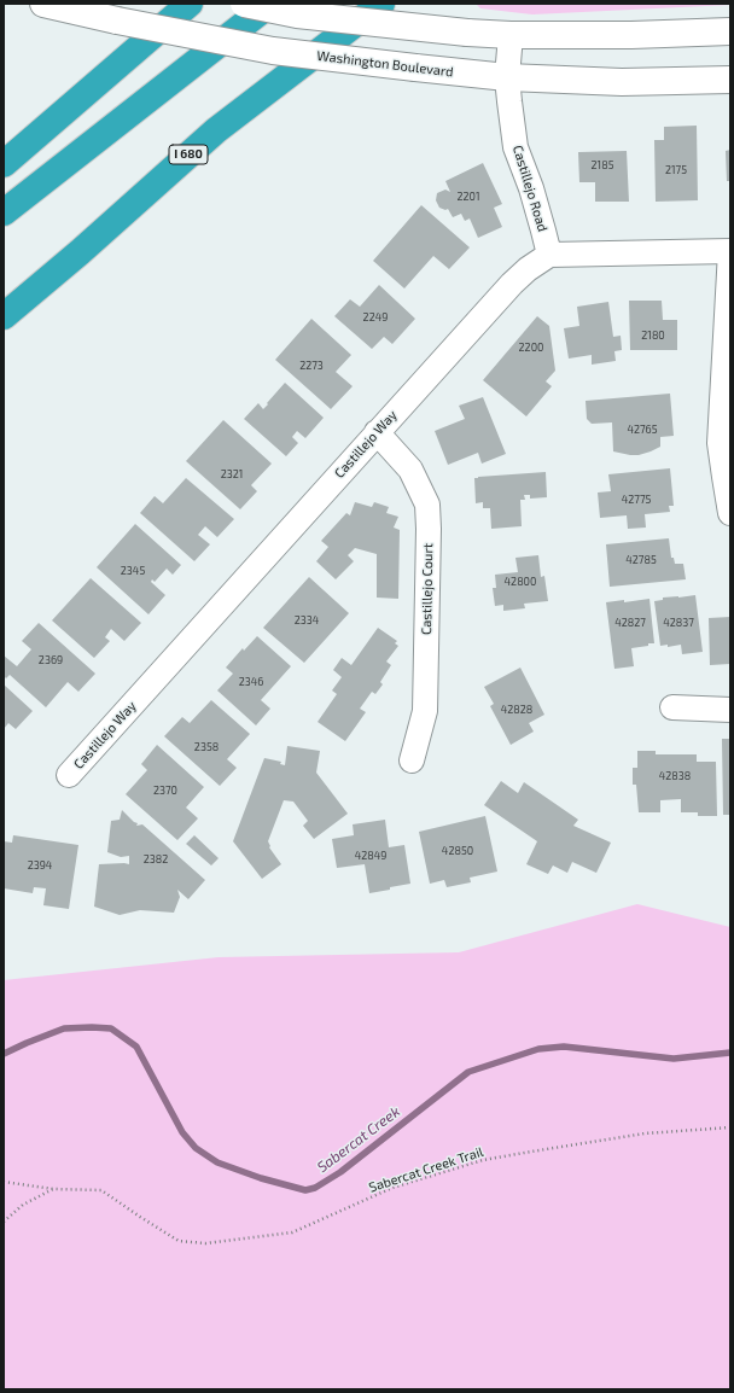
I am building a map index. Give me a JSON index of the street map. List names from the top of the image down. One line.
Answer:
{"streets":{"highway":["I 680"],"main road":["Washington Boulevard"],"street":["Castillejo Road","Castillejo Way","Castillejo Court"],"path":["Sabercat Creek Trail"]},"crossings":[["Washington Boulevard","Castillejo Road"],["Castillejo Road","Castillejo Way"],["Castillejo Way","Castillejo Court"]],"water":["Sabercat Creek"],"house_numbers":["2185","2175","2201","2249","2180","2200","2273","42765","2321","42775","42785","2345","42800","2334","42827","42837","2369","2346","42828","2358","42838","2370","42850","42849","2382","2394"]}
